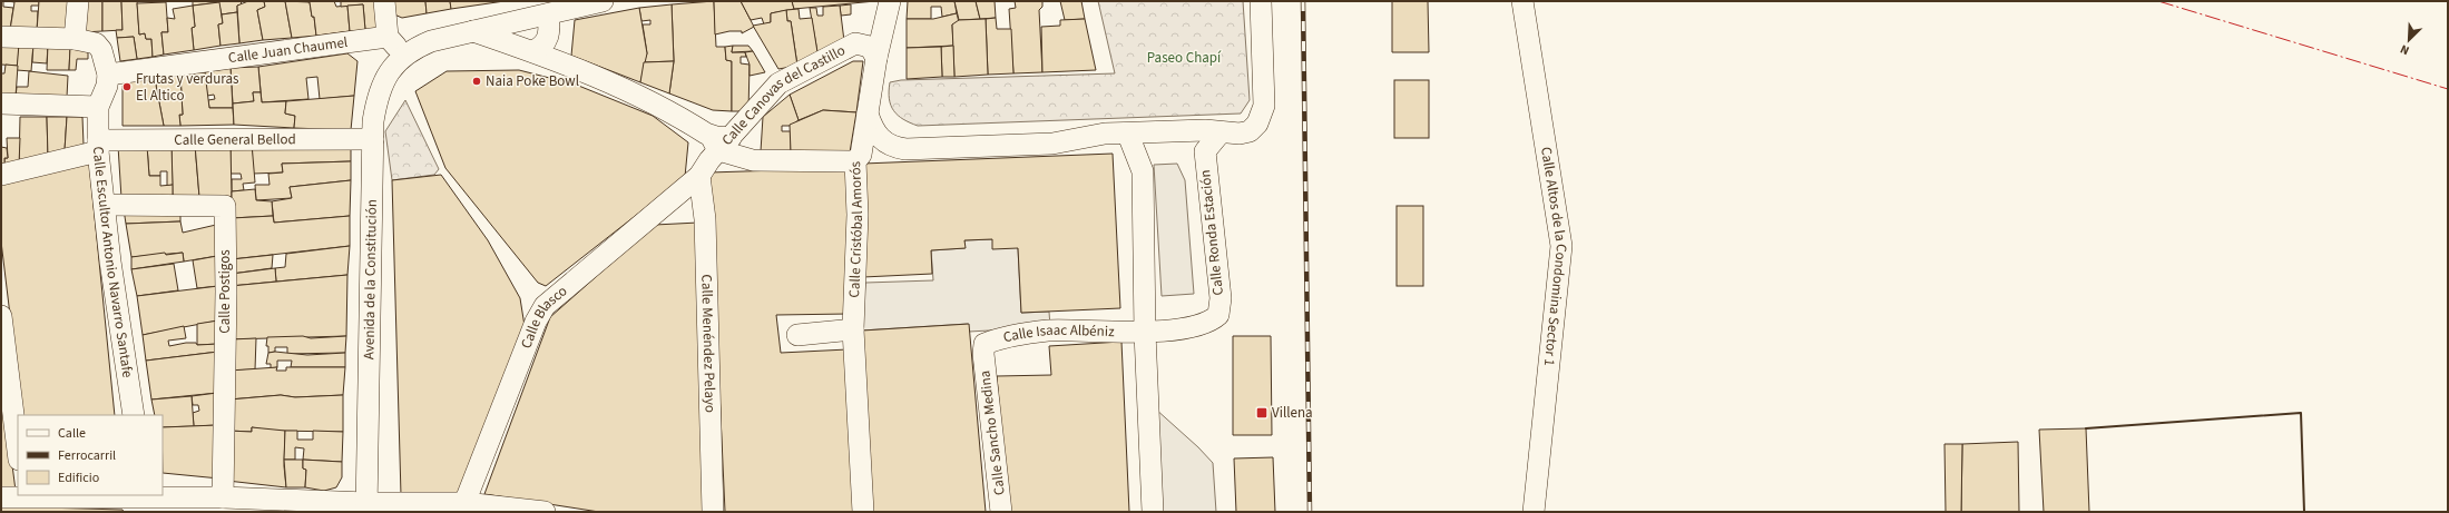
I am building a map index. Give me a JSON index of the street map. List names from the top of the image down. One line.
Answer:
{"streets":{"street":["Calle Juan Chaumel","Calle Canovas del Castillo","Calle General Bellod","Calle Cristóbal Amorós","Calle Ronda Estación","Calle Altos de la Condomina Sector 1","Calle Escultor Antonio Navarro Santafe","Avenida de la Constitución","Calle Postigos","Calle Blasco","Calle Isaac Albéniz","Calle Menéndez Pelayo","Calle Sancho Medina"]},"crossings":[["Calle Canovas del Castillo","Calle Cristóbal Amorós"],["Calle Canovas del Castillo","Calle Blasco"],["Calle Canovas del Castillo","Calle Menéndez Pelayo"],["Calle General Bellod","Calle Escultor Antonio Navarro Santafe"],["Calle General Bellod","Avenida de la Constitución"],["Calle Ronda Estación","Calle Isaac Albéniz"],["Calle Escultor Antonio Navarro Santafe","Calle Postigos"],["Calle Blasco","Calle Menéndez Pelayo"],["Calle Isaac Albéniz","Calle Sancho Medina"]],"parks":["Paseo Chapí"],"places":{"other":["Naia Poke Bowl","Frutas y verduras El Altico"],"transit":["Villena"]},"legend":["Calle","Ferrocarril","Edificio"],"north":"bottom left"}
